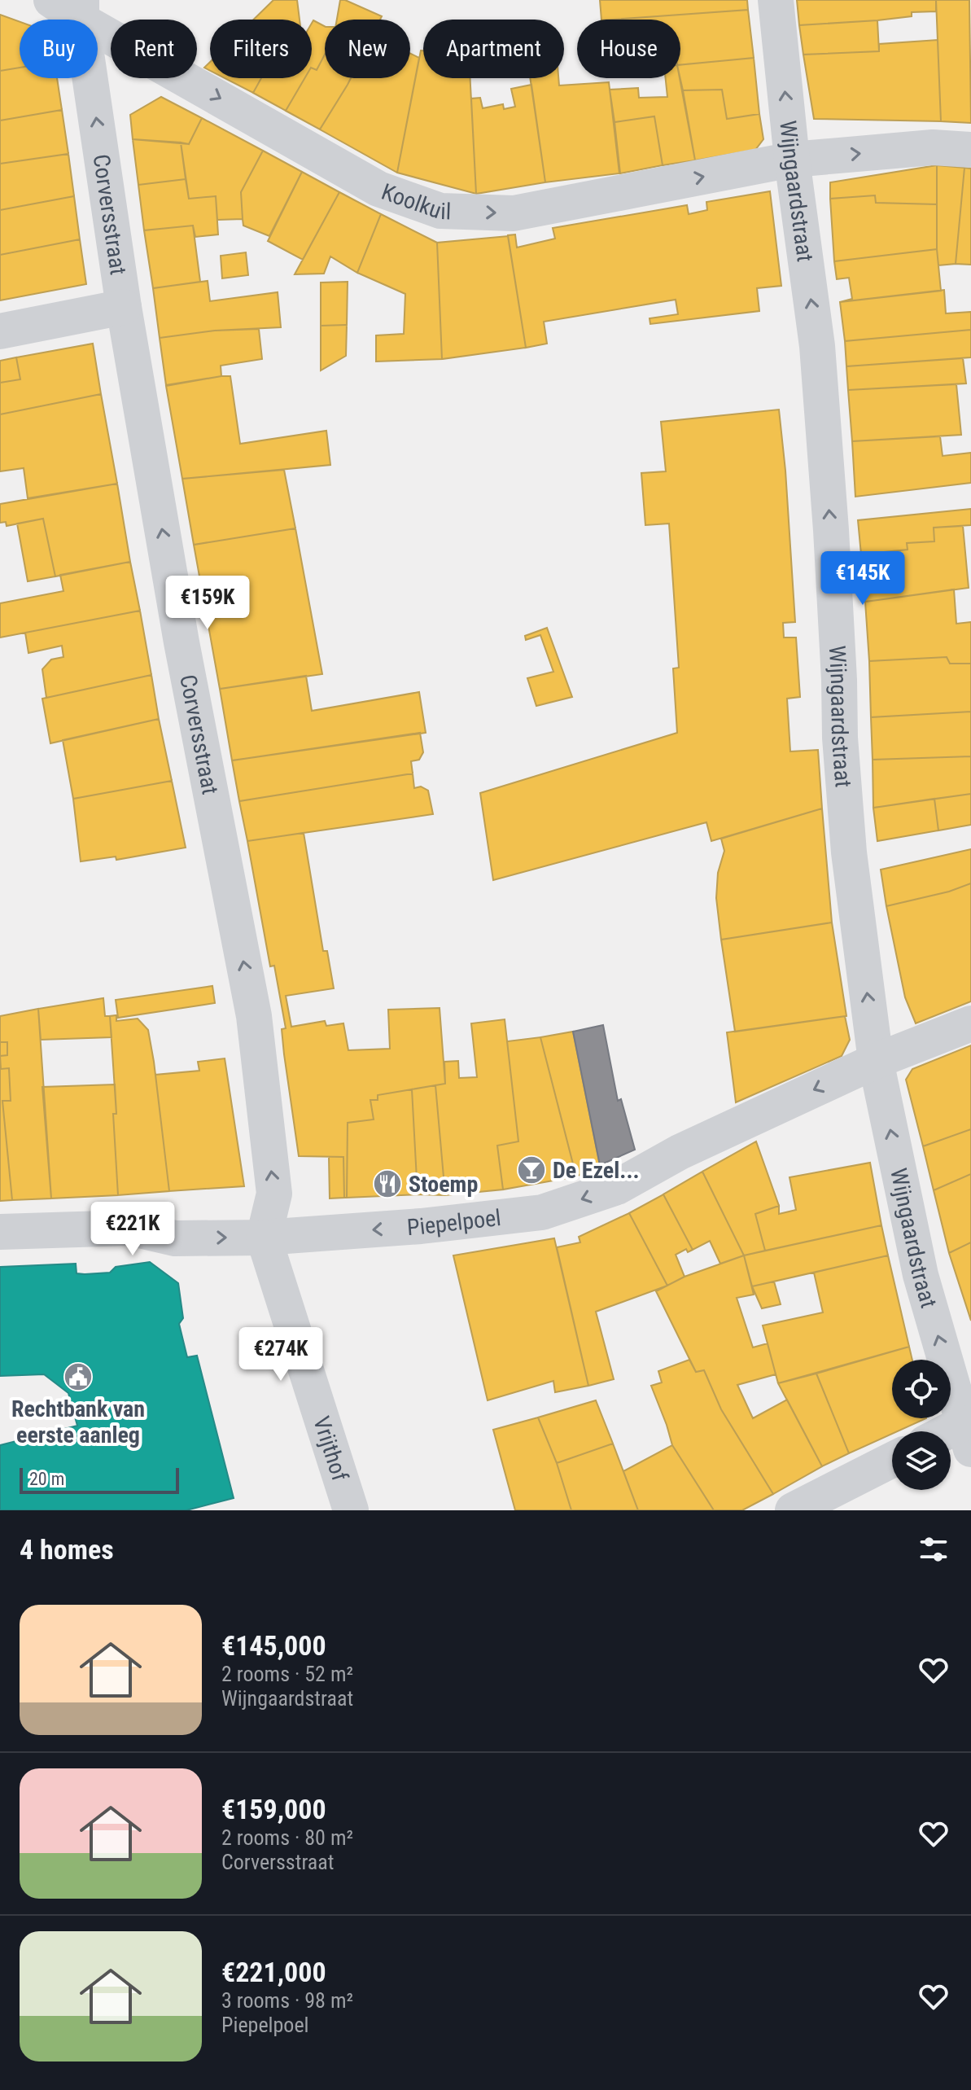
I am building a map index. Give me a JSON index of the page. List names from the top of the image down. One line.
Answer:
{"streets":{"street":["Wijngaardstraat","Koolkuil","Corversstraat","Piepelpoel","Vrijthof"]},"crossings":[["Wijngaardstraat","Koolkuil"],["Wijngaardstraat","Piepelpoel"],["Koolkuil","Corversstraat"],["Corversstraat","Piepelpoel"],["Corversstraat","Vrijthof"],["Piepelpoel","Vrijthof"]],"one_way":["Wijngaardstraat","Koolkuil","Corversstraat"],"places":{"bar":["De Ezel..."],"restaurant":["Stoemp"],"public building":["Rechtbank van eerste aanleg"]},"scale_bar":"20 m","page":{"chip":["Buy","Rent","Filters","New","Apartment","House"],"price":["€145K","€159K","€221K","€274K"],"scale":"20 m","heading":"4 homes","list":[{"name":"€145,000","note":"2 rooms · 52 m² · Wijngaardstraat"},{"name":"€159,000","note":"2 rooms · 80 m² · Corversstraat"},{"name":"€221,000","note":"3 rooms · 98 m² · Piepelpoel"}]}}
